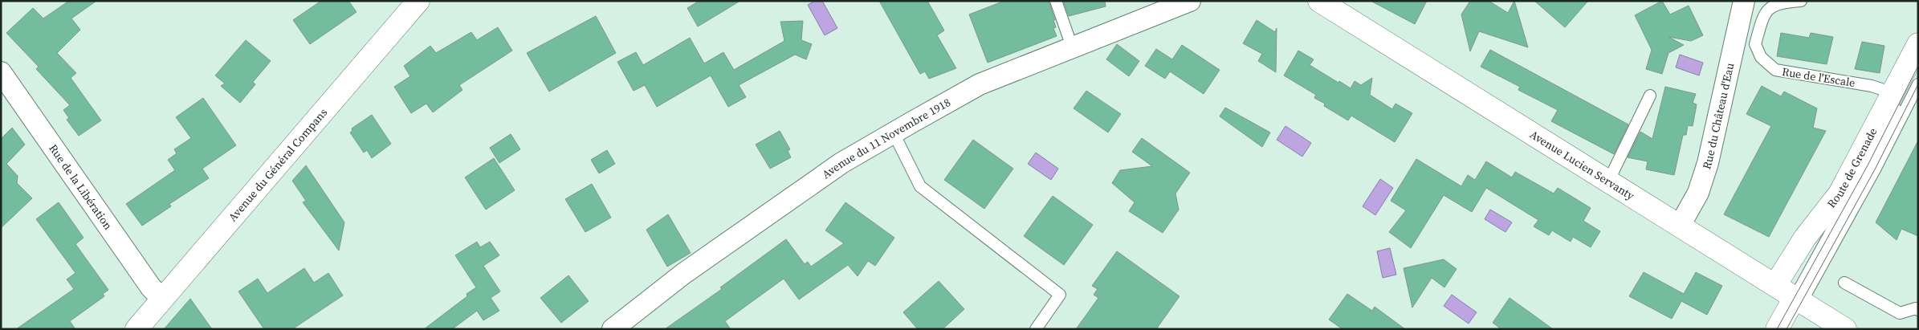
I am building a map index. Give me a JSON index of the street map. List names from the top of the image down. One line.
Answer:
{"streets":{"street":["Rue du Château d'Eau","Avenue du 11 Novembre 1918","Avenue du Général Compans","Avenue Lucien Servanty","Route de Grenade","Rue de la Libération"],"lane":["Rue de l'Escale"]},"crossings":[["Rue de l'Escale","Route de Grenade"],["Rue du Château d'Eau","Avenue Lucien Servanty"],["Avenue du Général Compans","Rue de la Libération"],["Avenue Lucien Servanty","Route de Grenade"]]}
